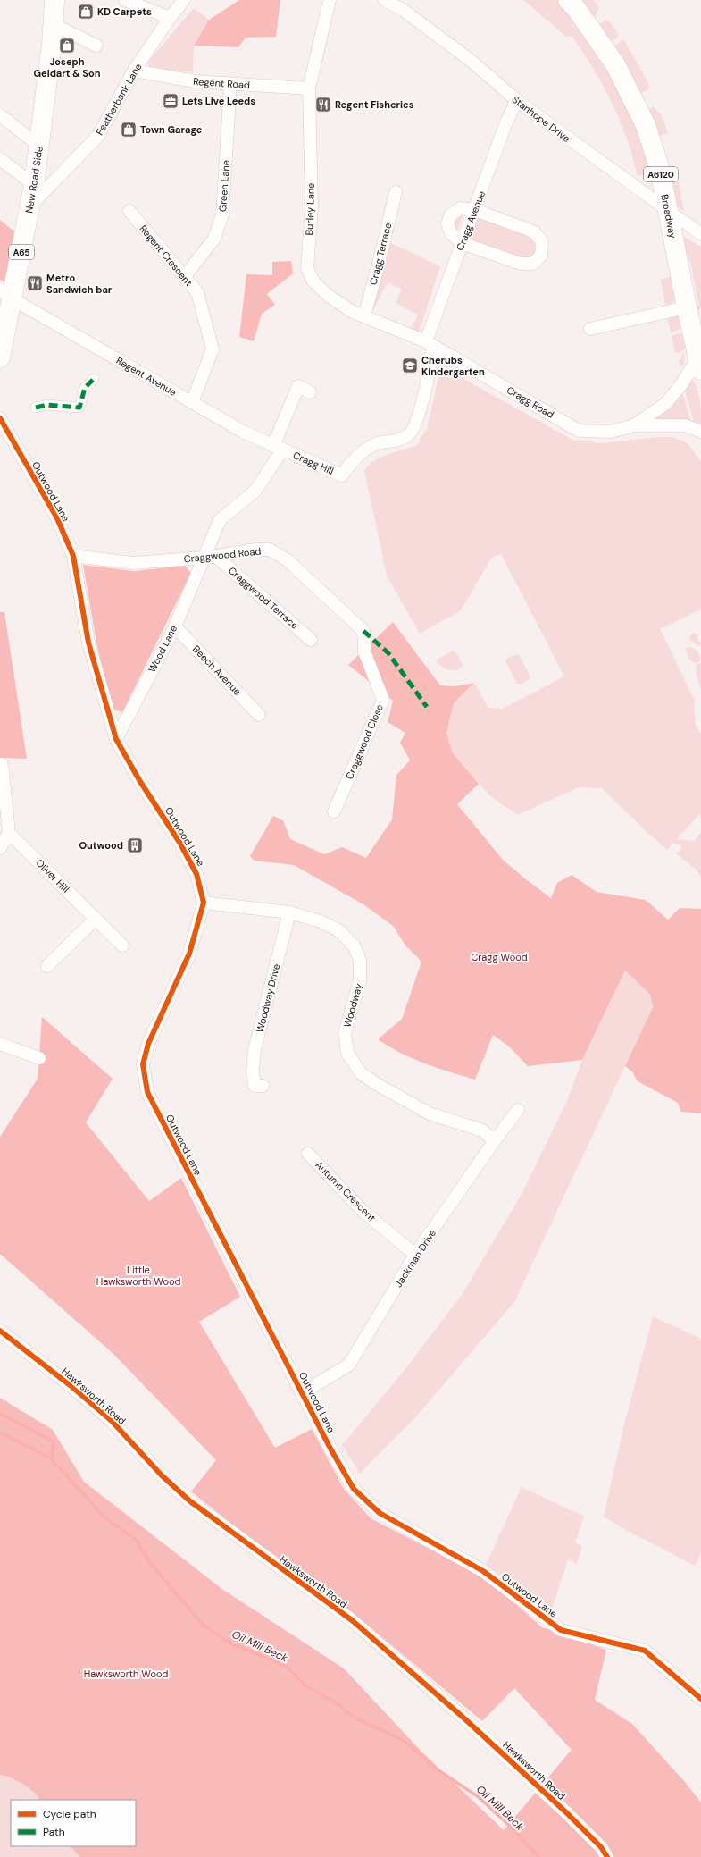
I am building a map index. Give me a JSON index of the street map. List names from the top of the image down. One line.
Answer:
{"streets":{"main road":["A6120","New Road Side","Broadway","A65"],"street":["Regent Road","Featherbank Lane","Stanhope Drive","Green Lane","Burley Lane","Cragg Avenue","Cragg Terrace","Regent Crescent","Regent Avenue","Cragg Road","Cragg Hill","Outwood Lane","Craggwood Road","Craggwood Terrace","Wood Lane","Beech Avenue","Craggwood Close","Oliver Hill","Woodway Drive","Woodway","Autumn Crescent","Jackman Drive","Hawksworth Road"]},"crossings":[["Regent Road","Featherbank Lane"],["Regent Road","Green Lane"],["Regent Road","Burley Lane"],["Featherbank Lane","New Road Side"],["Stanhope Drive","Broadway"],["Stanhope Drive","Cragg Avenue"],["New Road Side","Regent Avenue"],["Green Lane","Regent Crescent"],["Burley Lane","Cragg Avenue"],["Burley Lane","Cragg Terrace"],["Burley Lane","Cragg Road"],["Burley Lane","Cragg Hill"],["Broadway","Cragg Road"],["Cragg Avenue","Cragg Road"],["Cragg Avenue","Cragg Hill"],["Regent Crescent","Regent Avenue"],["Regent Avenue","Cragg Hill"],["Regent Avenue","Wood Lane"],["Cragg Road","Cragg Hill"],["Cragg Hill","Wood Lane"],["Outwood Lane","Craggwood Road"],["Outwood Lane","Wood Lane"],["Outwood Lane","Woodway"],["Outwood Lane","Jackman Drive"],["Craggwood Road","Craggwood Terrace"],["Craggwood Road","Wood Lane"],["Craggwood Road","Craggwood Close"],["Craggwood Terrace","Wood Lane"],["Wood Lane","Beech Avenue"],["Woodway Drive","Woodway"],["Woodway","Jackman Drive"],["Autumn Crescent","Jackman Drive"]],"water":["Oil Mill Beck"],"parks":["Cragg Wood","Little Hawksworth Wood","Hawksworth Wood"],"places":{"shop":["KD Carpets","Joseph Geldart & Son","Town Garage"],"office":["Lets Live Leeds"],"restaurant":["Regent Fisheries","Metro Sandwich bar"],"school or university":["Cherubs Kindergarten"],"building":["Outwood"]},"legend":["Cycle path","Path"]}
